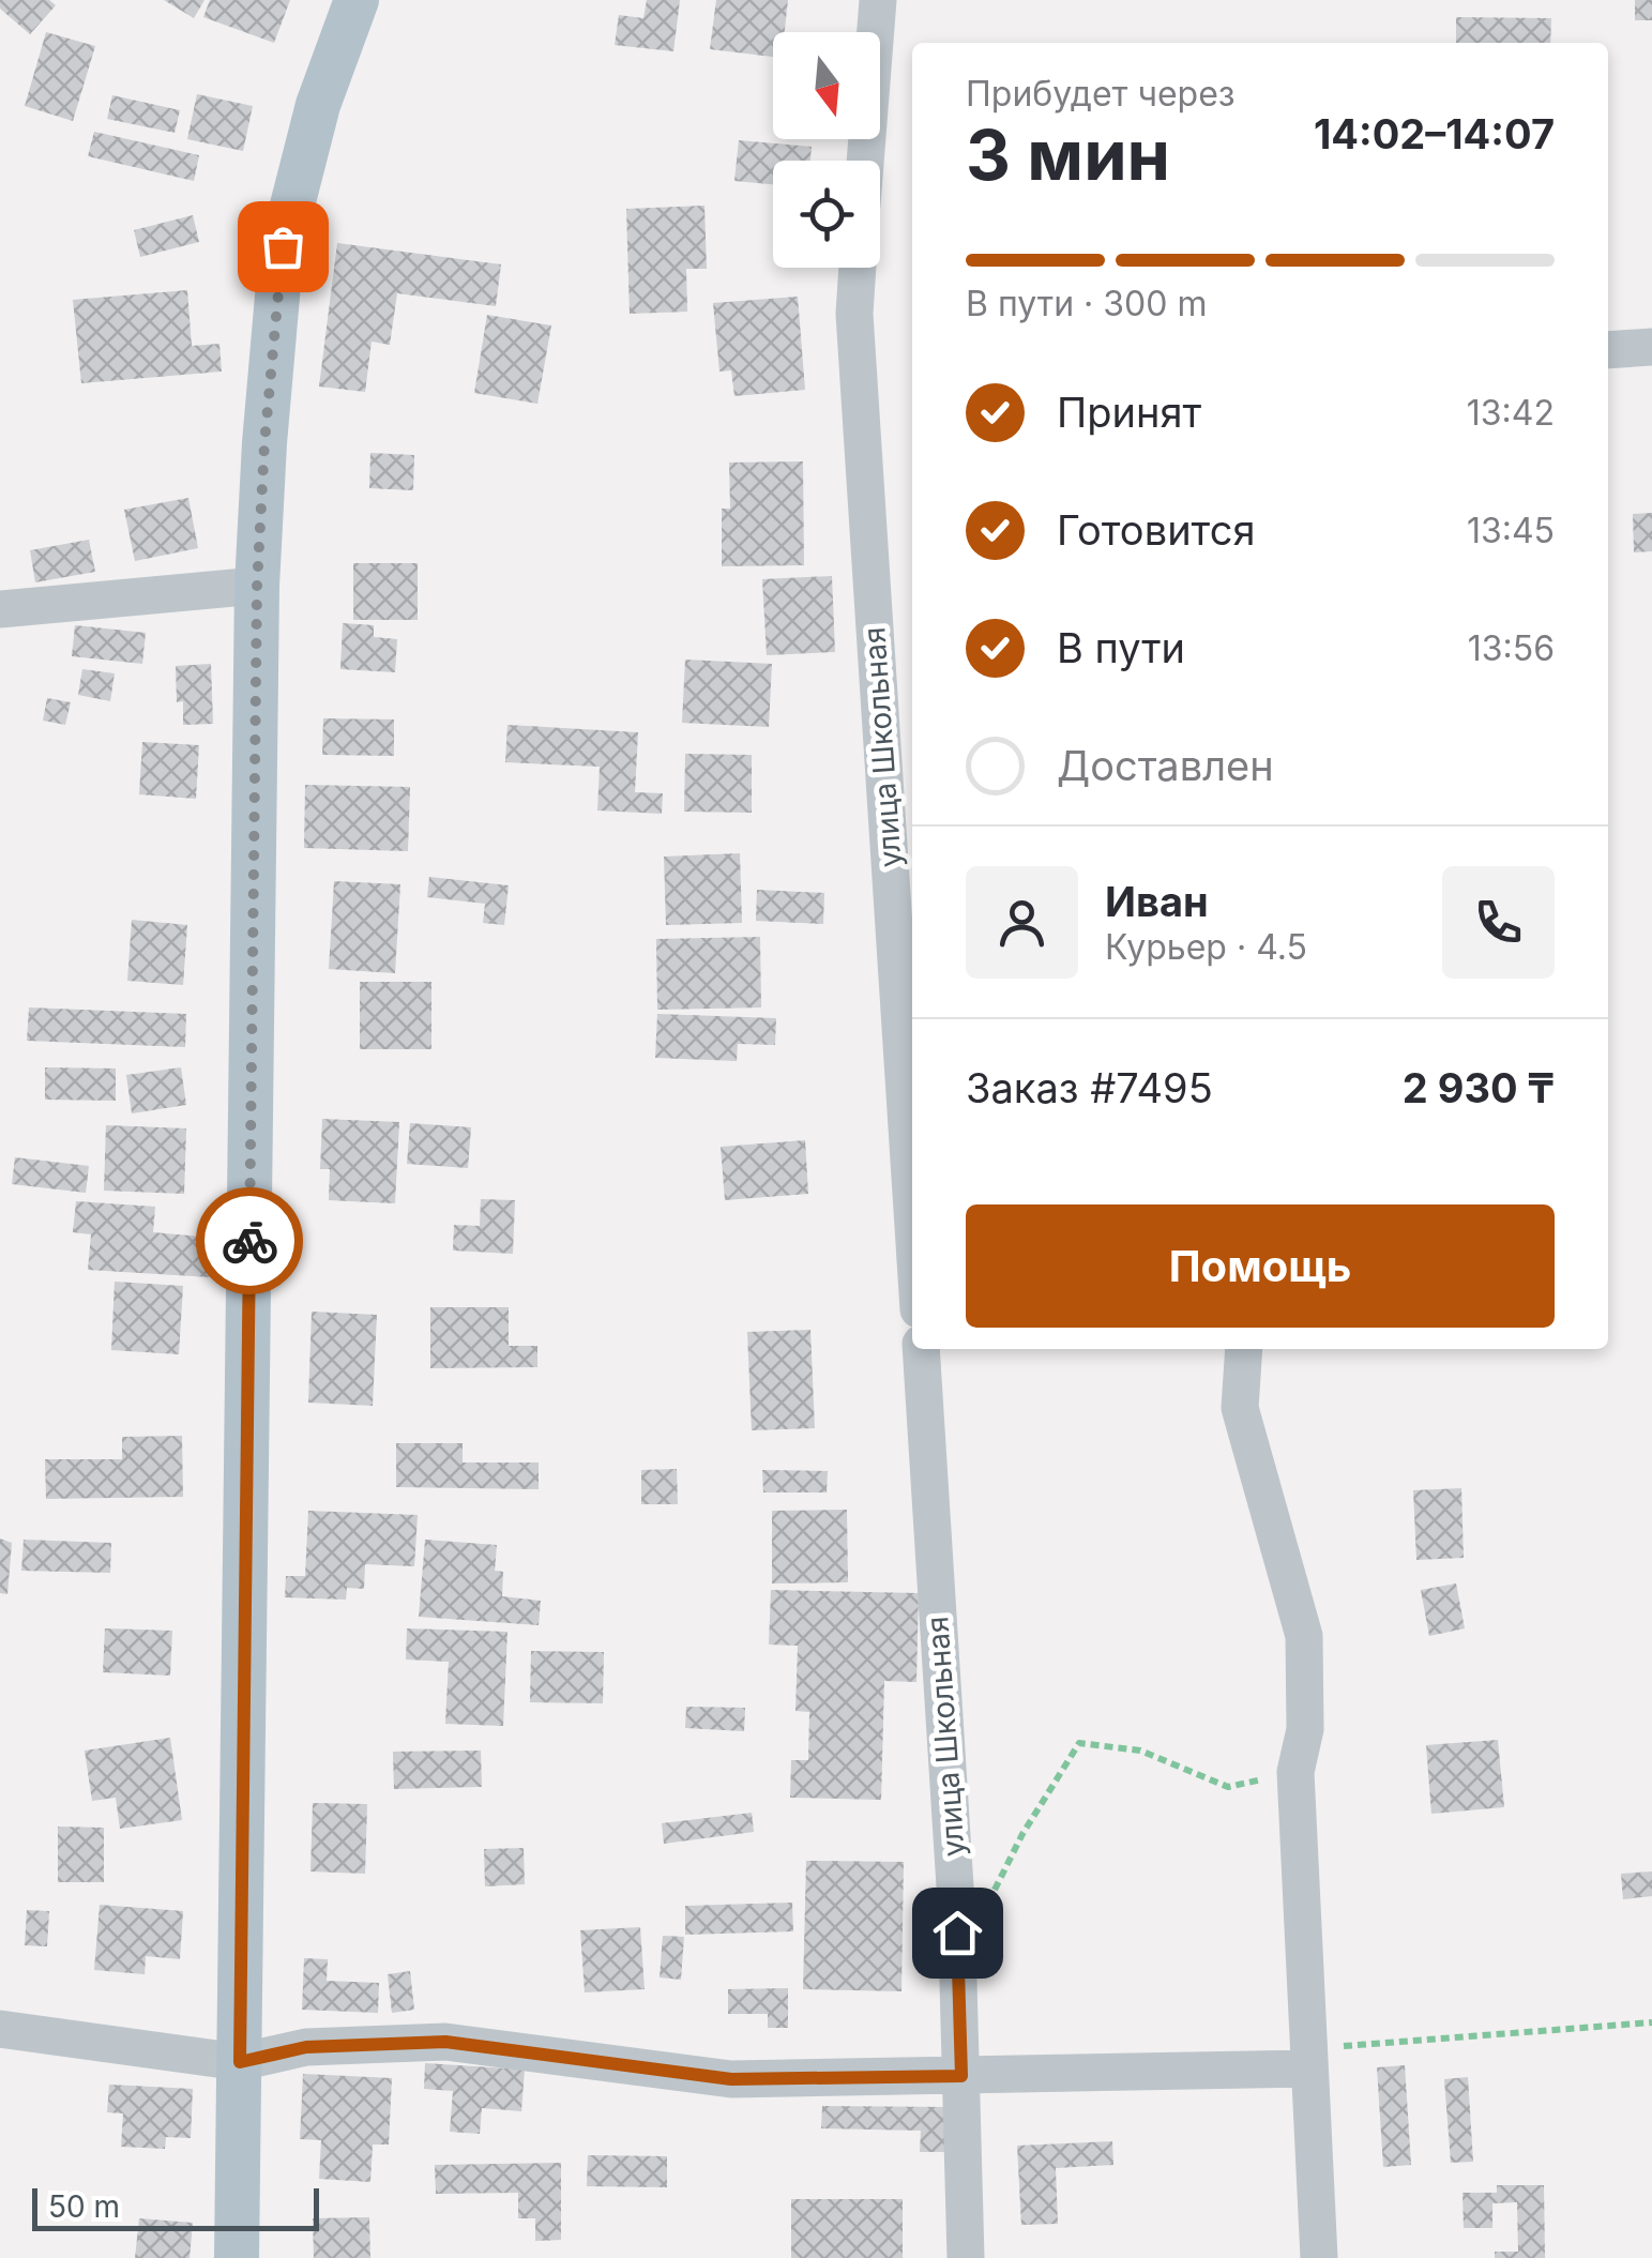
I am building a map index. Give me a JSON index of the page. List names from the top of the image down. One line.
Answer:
{"streets":{"street":["улица Школьная"]},"scale_bar":"50 m","north":"bottom","page":{"heading":["3 мин","Прибудет через","14:02–14:07"],"panel":["Иван","Курьер · 4.5","Заказ #7495","2 930 ₸"],"bar":"В пути · 300 m","list":[["Принят","13:42"],["Готовится","13:45"],["В пути","13:56"],"Доставлен"],"buttons":"Помощь","scale":"50 m"}}
